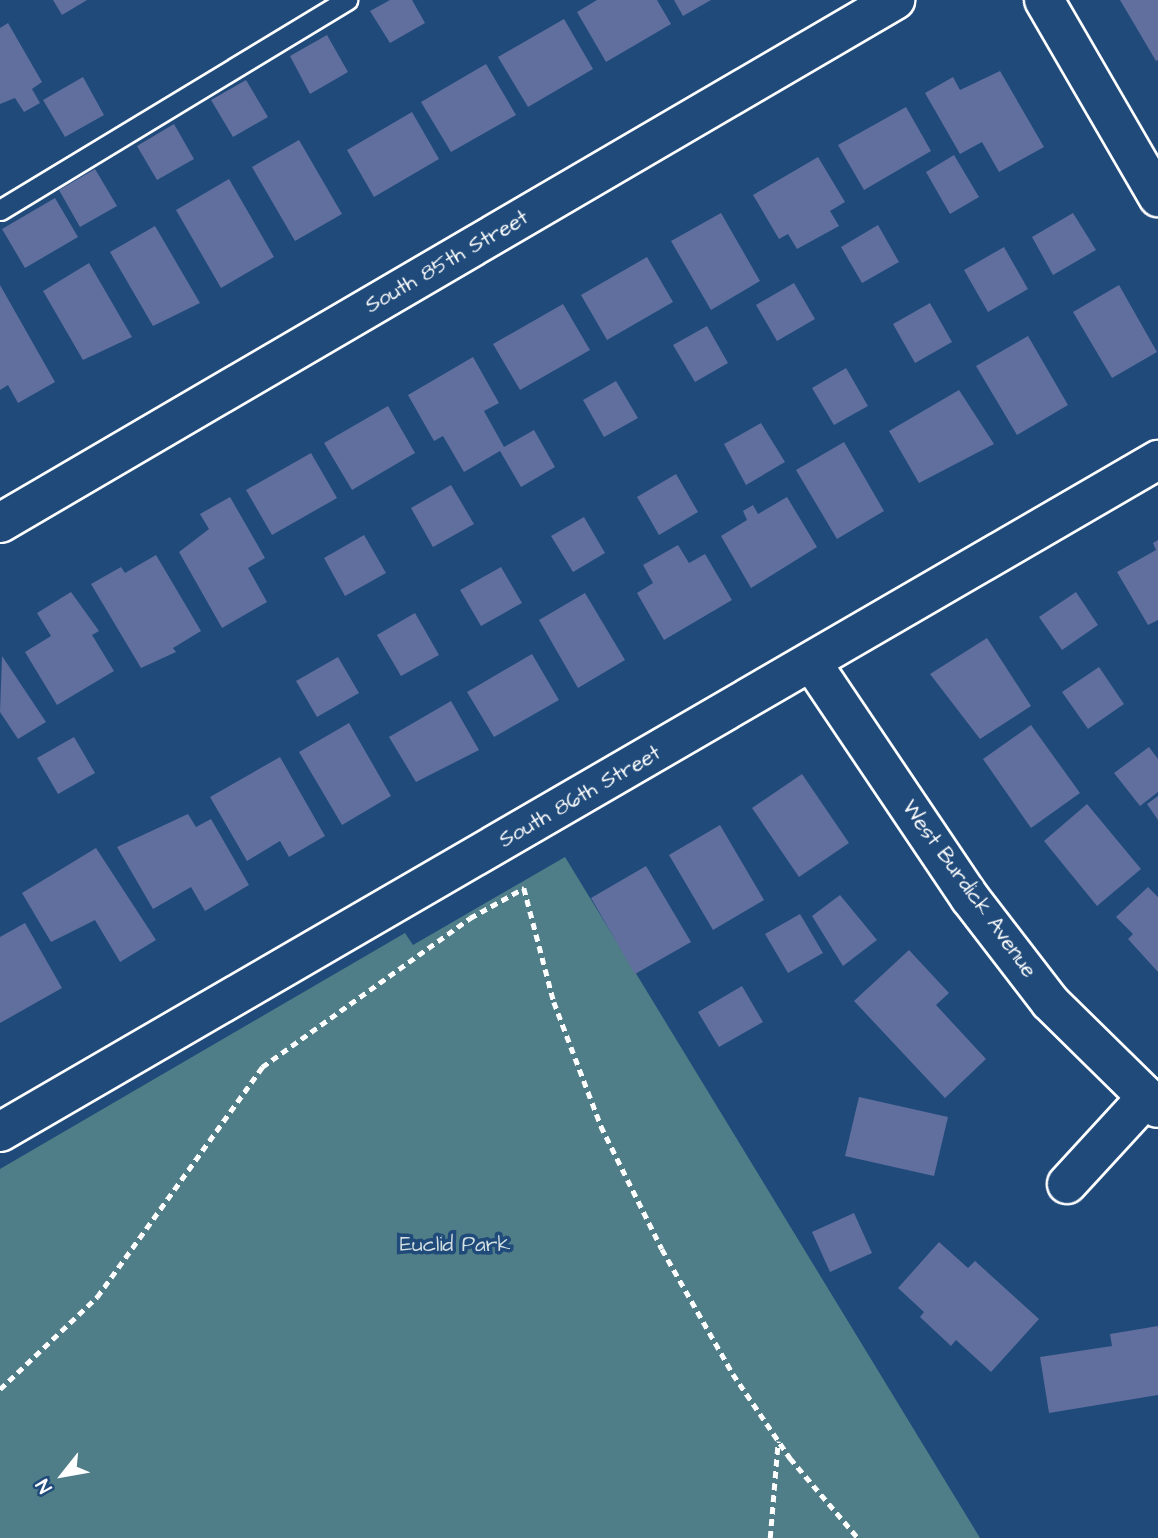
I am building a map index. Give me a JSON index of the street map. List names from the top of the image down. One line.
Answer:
{"streets":{"street":["South 85th Street","South 86th Street","West Burdick Avenue"]},"crossings":[["South 86th Street","West Burdick Avenue"]],"parks":["Euclid Park"],"north":"bottom left"}
